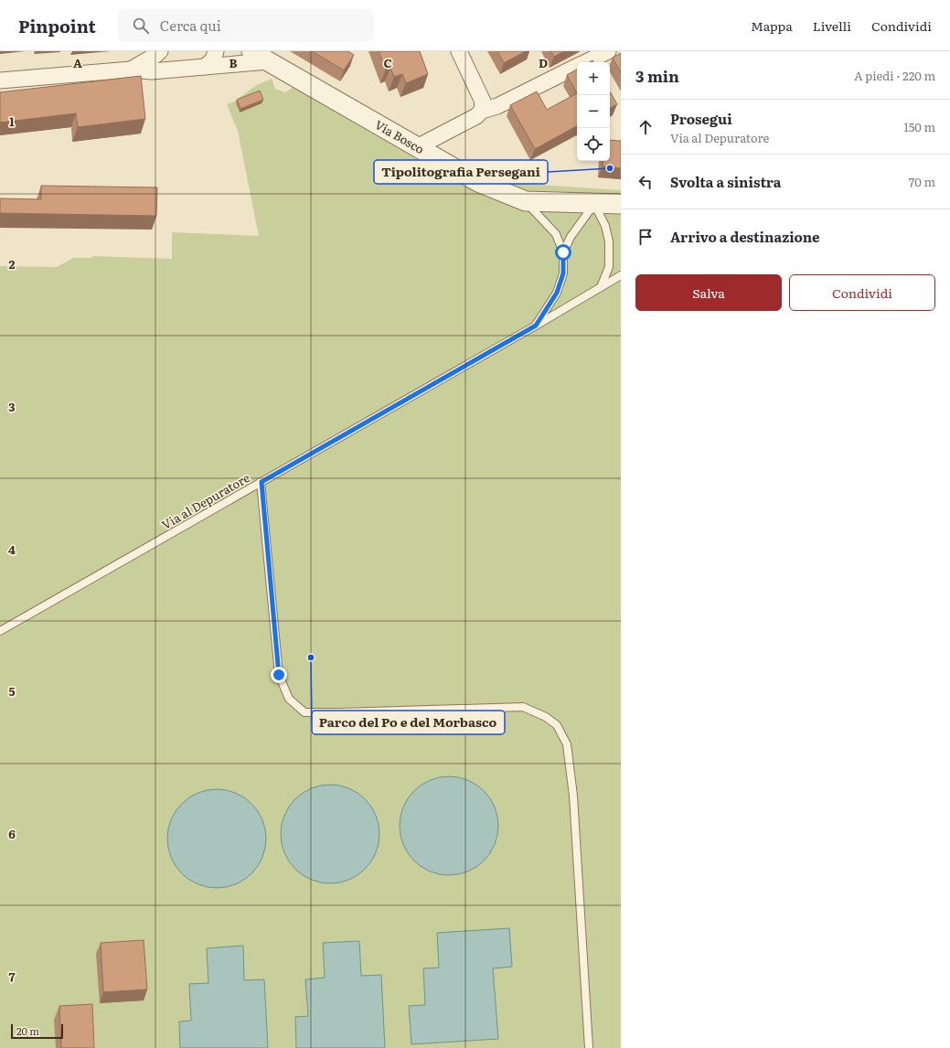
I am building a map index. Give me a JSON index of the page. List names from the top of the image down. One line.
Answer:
{"streets":{"street":["Via Bosco"],"lane":["Via al Depuratore"]},"crossings":[["Via Bosco","Via al Depuratore"]],"places":["Tipolitografia Persegani","Parco del Po e del Morbasco"],"scale_bar":"20 m","page":{"header":"Pinpoint","search":"Cerca qui","nav":["Mappa","Livelli","Condividi"],"heading":["3 min","A piedi · 220 m"],"map_buttons":["+","−"],"list":[["Prosegui","Via al Depuratore","150 m"],["Svolta a sinistra","70 m"],"Arrivo a destinazione"],"buttons":["Salva","Condividi"],"scale":"20 m"},"grid":{"columns":["A","B","C","D"],"rows":["1","2","3","4","5","6","7"]}}
